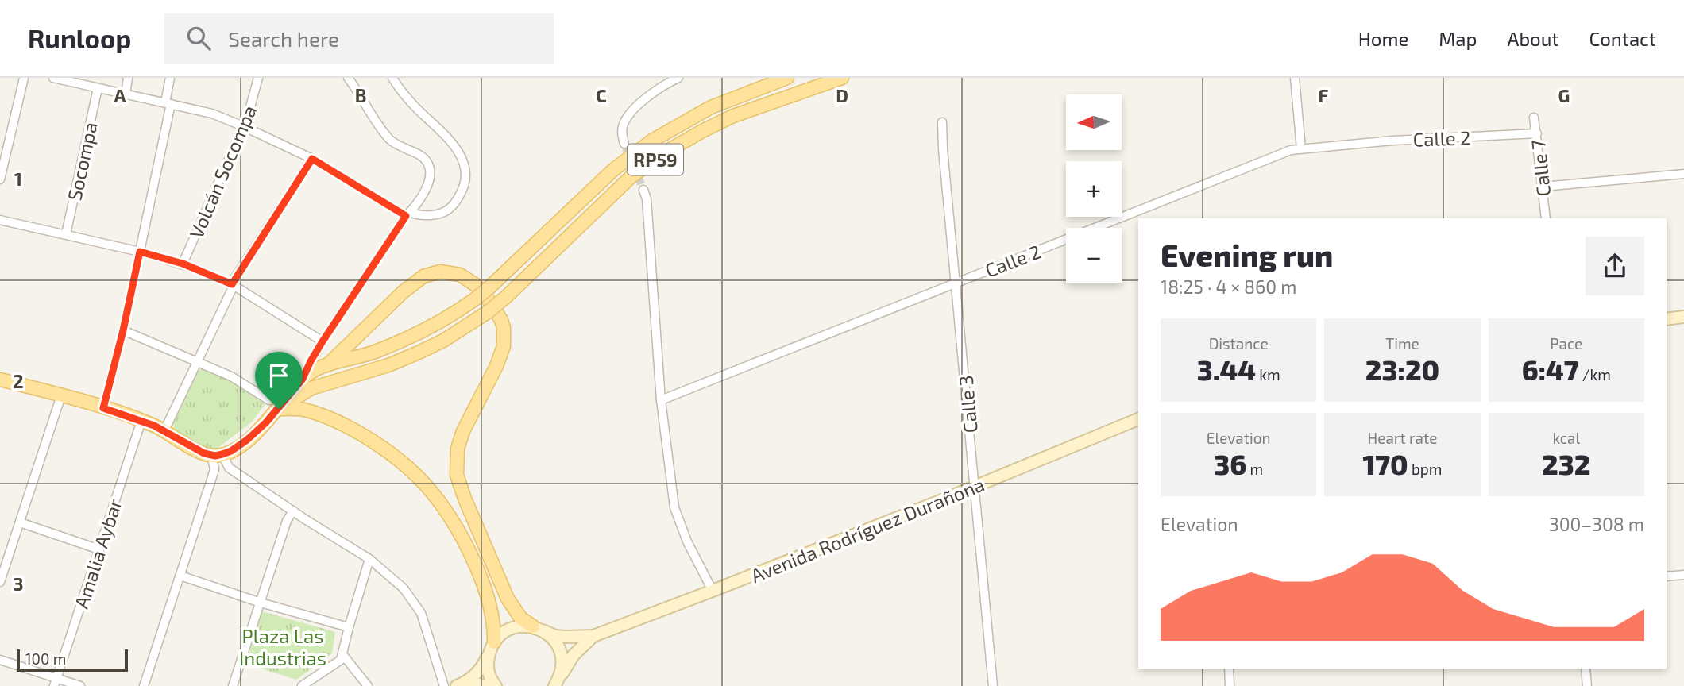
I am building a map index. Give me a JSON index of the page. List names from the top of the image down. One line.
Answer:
{"streets":{"main road":["RP59","Avenida Rodríguez Durañona"],"street":["Calle 2","Socompa","Calle 7","Volcán Socompa","Calle 3","Amalia Aybar"]},"crossings":[["Calle 2","Calle 7"],["Calle 2","Calle 3"],["Calle 3","Avenida Rodríguez Durañona"]],"parks":["Plaza Las Industrias"],"scale_bar":"100 m","north":"left","page":{"header":"Runloop","search":"Search here","nav":["Home","Map","About","Contact"],"map_buttons":["+","−"],"heading":["Evening run","18:25 · 4 × 860 m"],"stats":[["Distance","3.44 km"],["Time","23:20"],["Pace","6:47 /km"],["Elevation","36 m"],["Heart rate","170 bpm"],["kcal","232"]],"chart":["Elevation","300–308 m"],"scale":"100 m"},"grid":{"columns":["A","B","C","D","F","G"],"rows":["1","2","3"]}}
